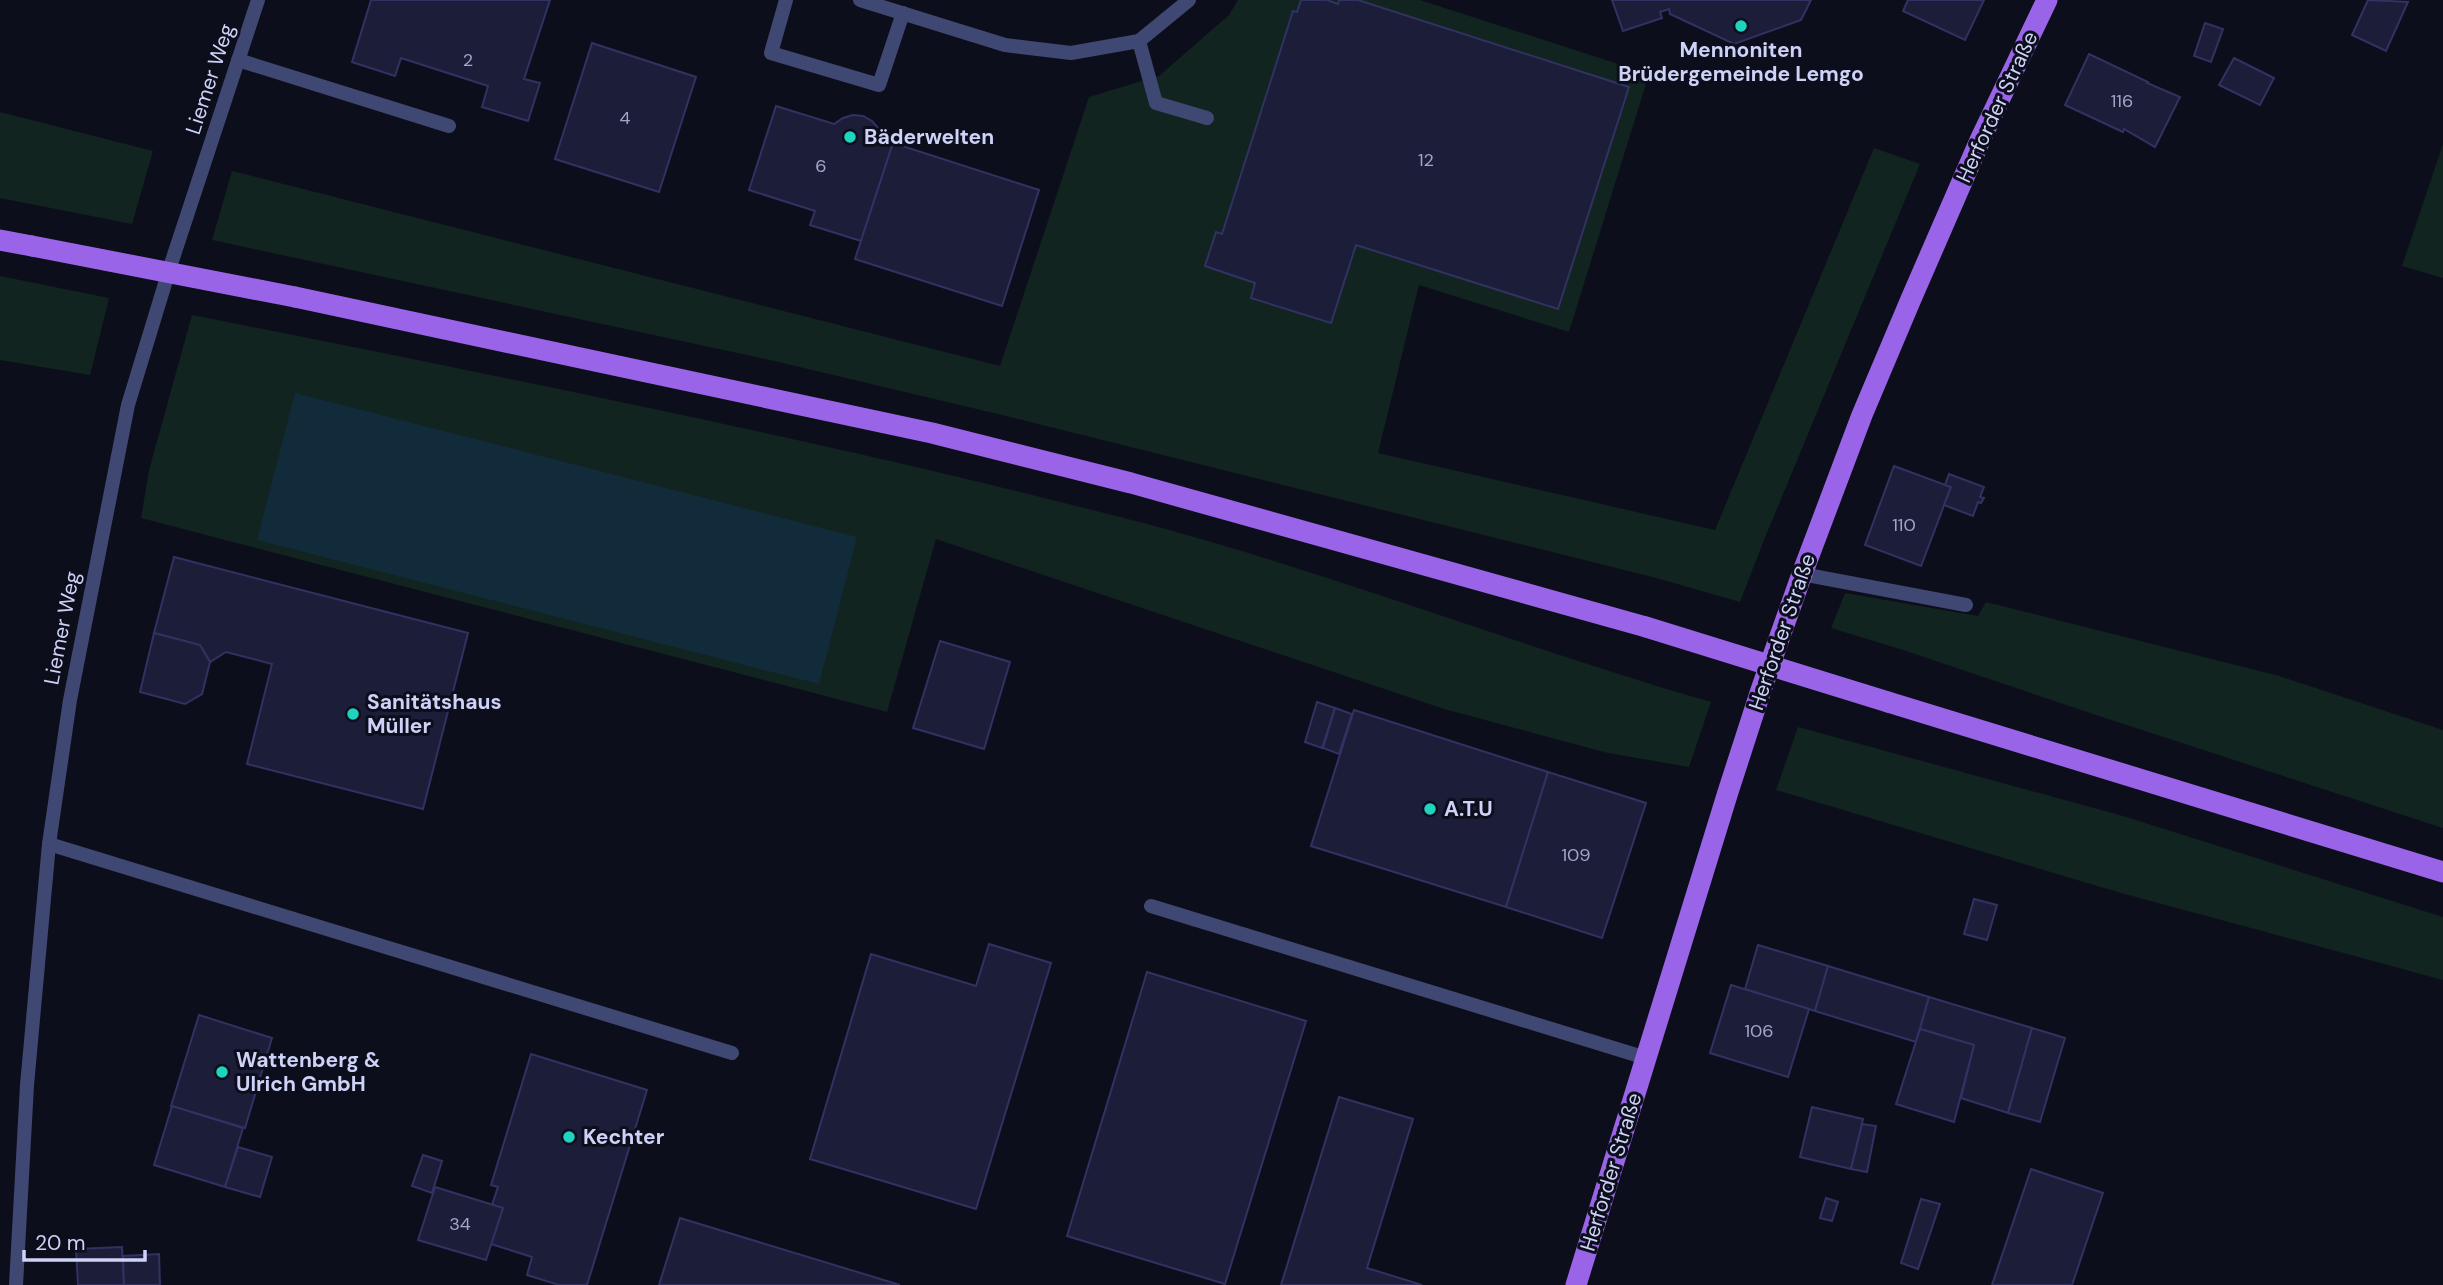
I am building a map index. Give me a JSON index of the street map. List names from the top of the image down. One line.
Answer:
{"streets":{"main road":["Herforder Straße"],"street":["Liemer Weg"]},"places":["Mennoniten Brüdergemeinde Lemgo","Bäderwelten","Sanitätshaus Müller","A.T.U","Wattenberg & Ulrich GmbH","Kechter"],"house_numbers":["2","116","4","12","6","110","109","106","34"],"scale_bar":"20 m"}
